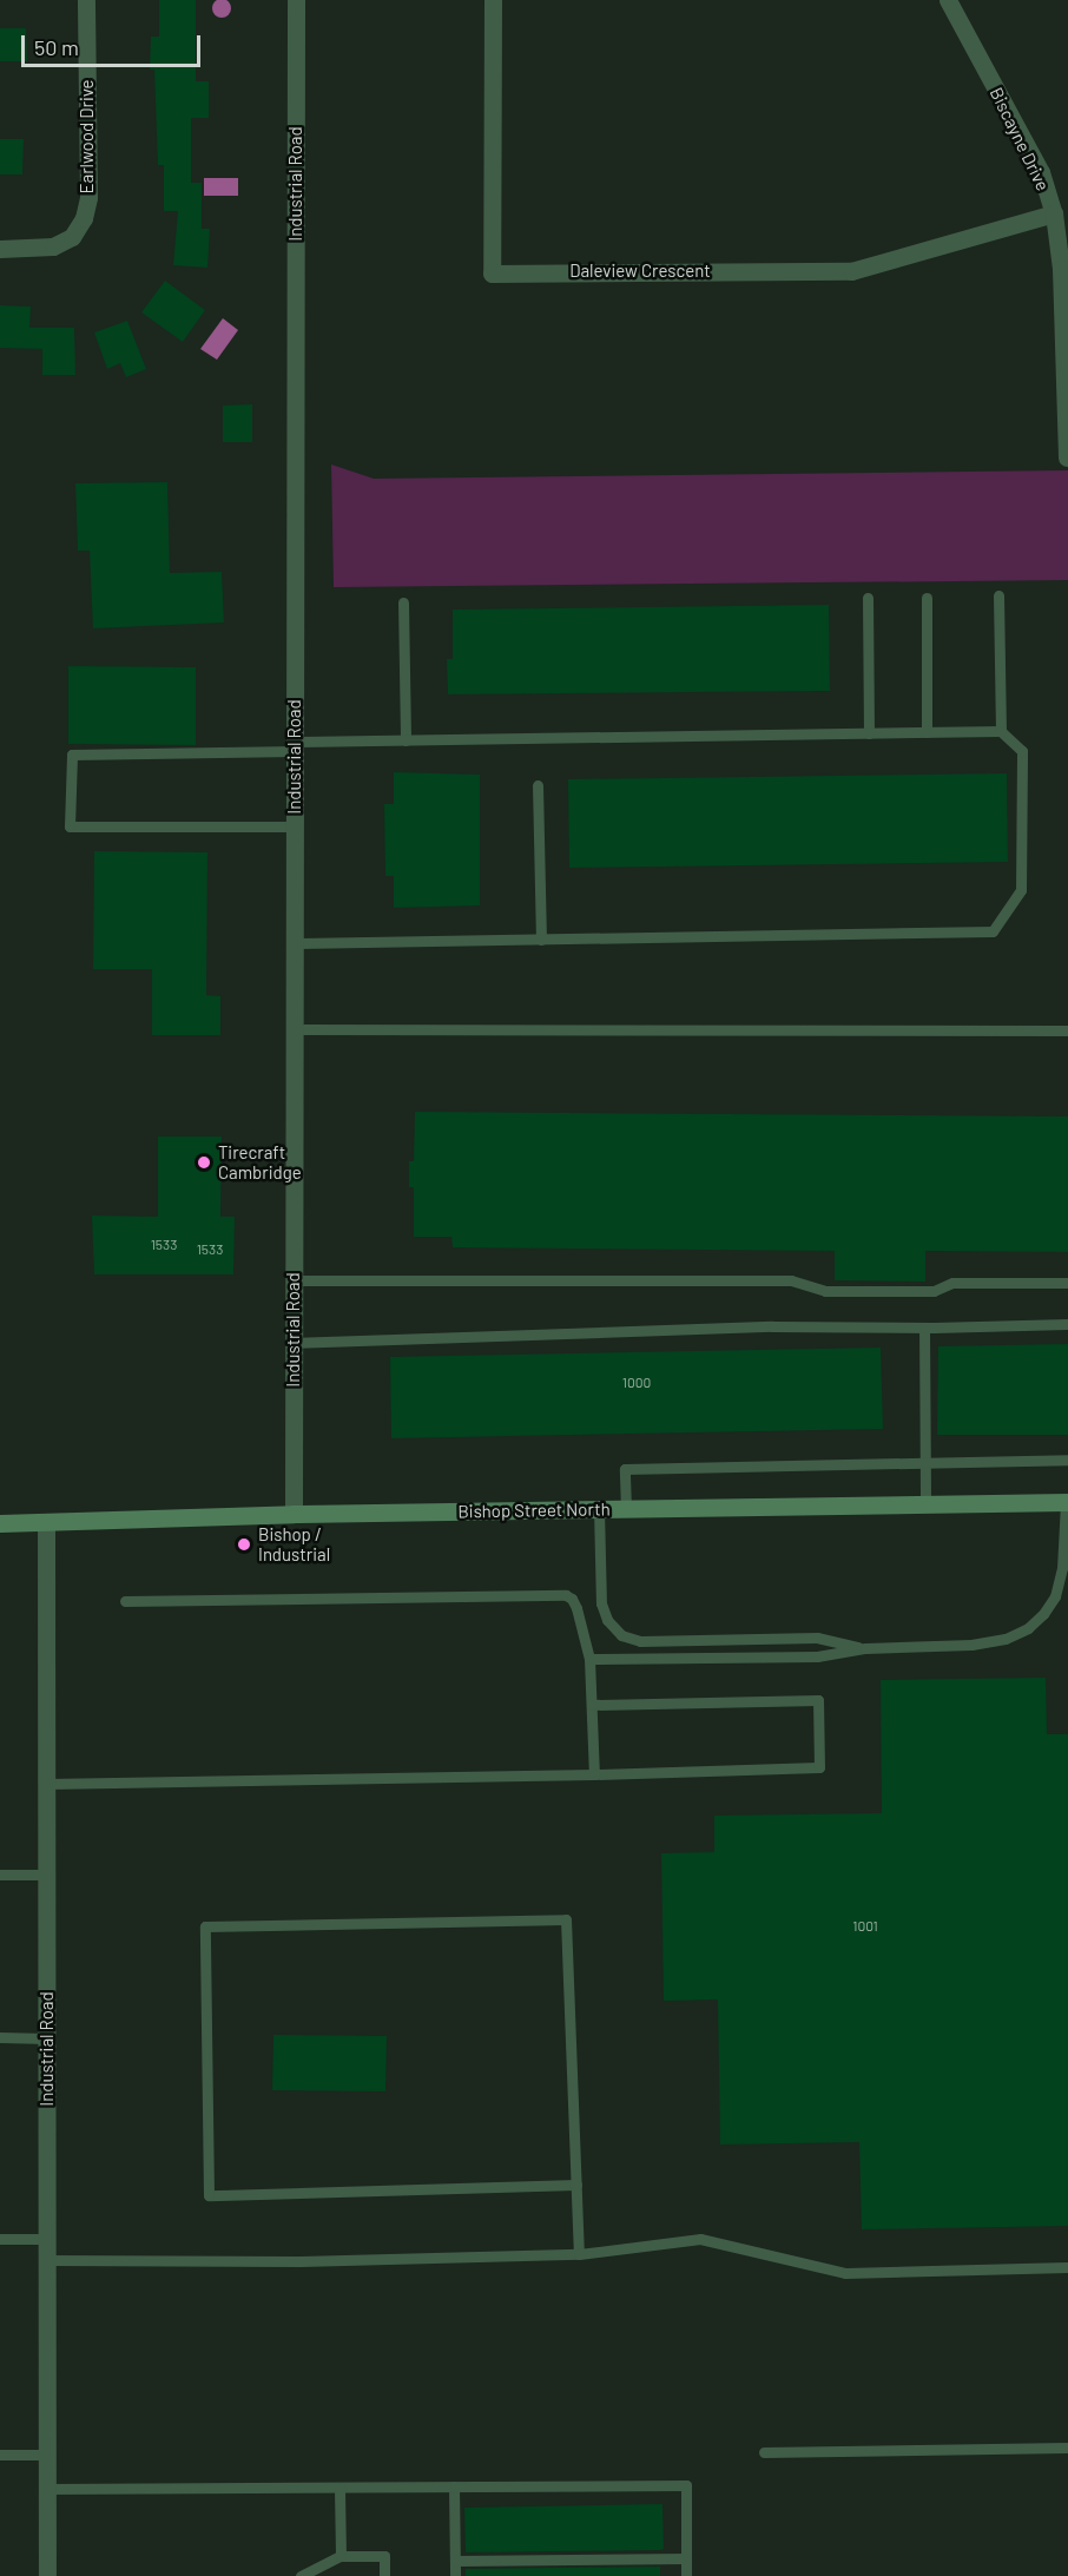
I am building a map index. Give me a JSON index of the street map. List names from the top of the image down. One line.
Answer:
{"streets":{"main road":["Bishop Street North"],"street":["Earlwood Drive","Biscayne Drive","Industrial Road","Daleview Crescent"]},"crossings":[["Biscayne Drive","Daleview Crescent"],["Industrial Road","Bishop Street North"]],"places":["Tirecraft Cambridge","Bishop / Industrial"],"house_numbers":["1533","1533","1000","1001"],"scale_bar":"50 m"}
